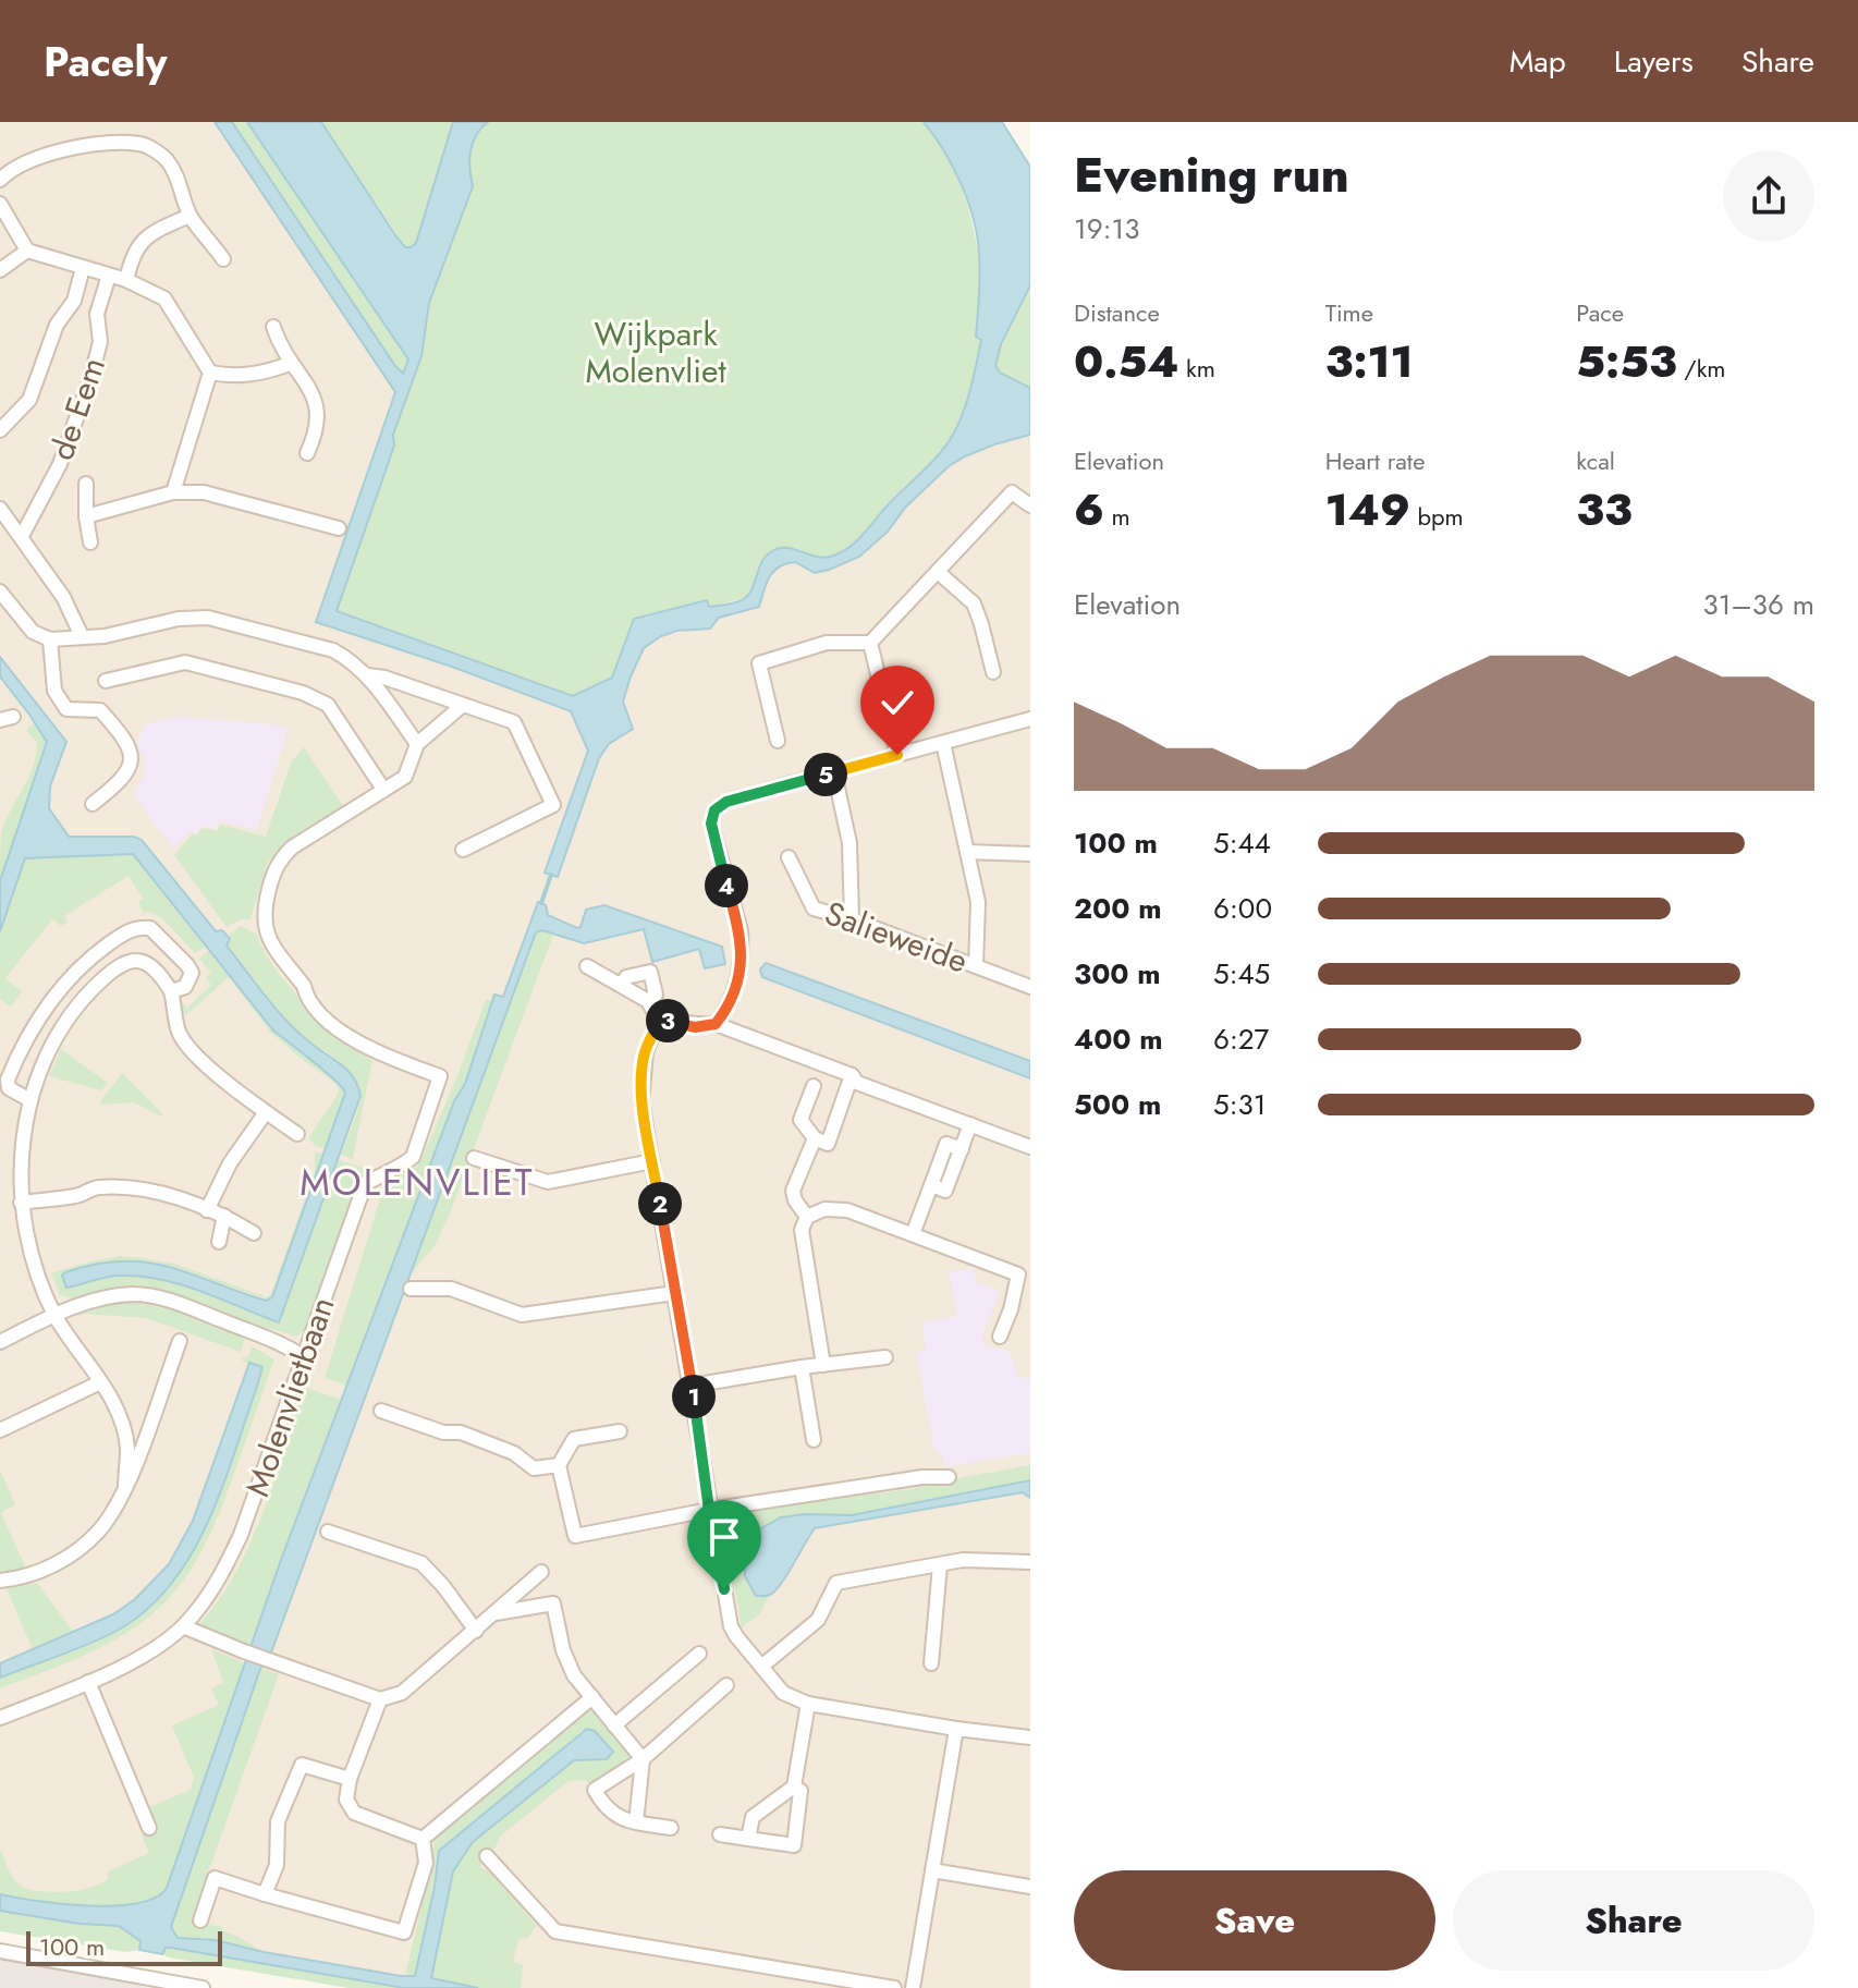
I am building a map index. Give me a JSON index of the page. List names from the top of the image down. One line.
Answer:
{"streets":{"street":["de Eem","Salieweide","Molenvlietbaan"]},"districts":["MOLENVLIET"],"parks":["Wijkpark Molenvliet"],"scale_bar":"100 m","page":{"header":"Pacely","nav":["Map","Layers","Share"],"heading":["Evening run","19:13"],"stats":[["Distance","0.54 km"],["Time","3:11"],["Pace","5:53 /km"],["Elevation","6 m"],["Heart rate","149 bpm"],["kcal","33"]],"chart":["Elevation","31–36 m"],"pins":["5","4","3","2","1"],"list":[{"name":"100 m","note":"5:44"},{"name":"200 m","note":"6:00"},{"name":"300 m","note":"5:45"},{"name":"400 m","note":"6:27"},{"name":"500 m","note":"5:31"}],"buttons":["Save","Share"],"scale":"100 m"}}
